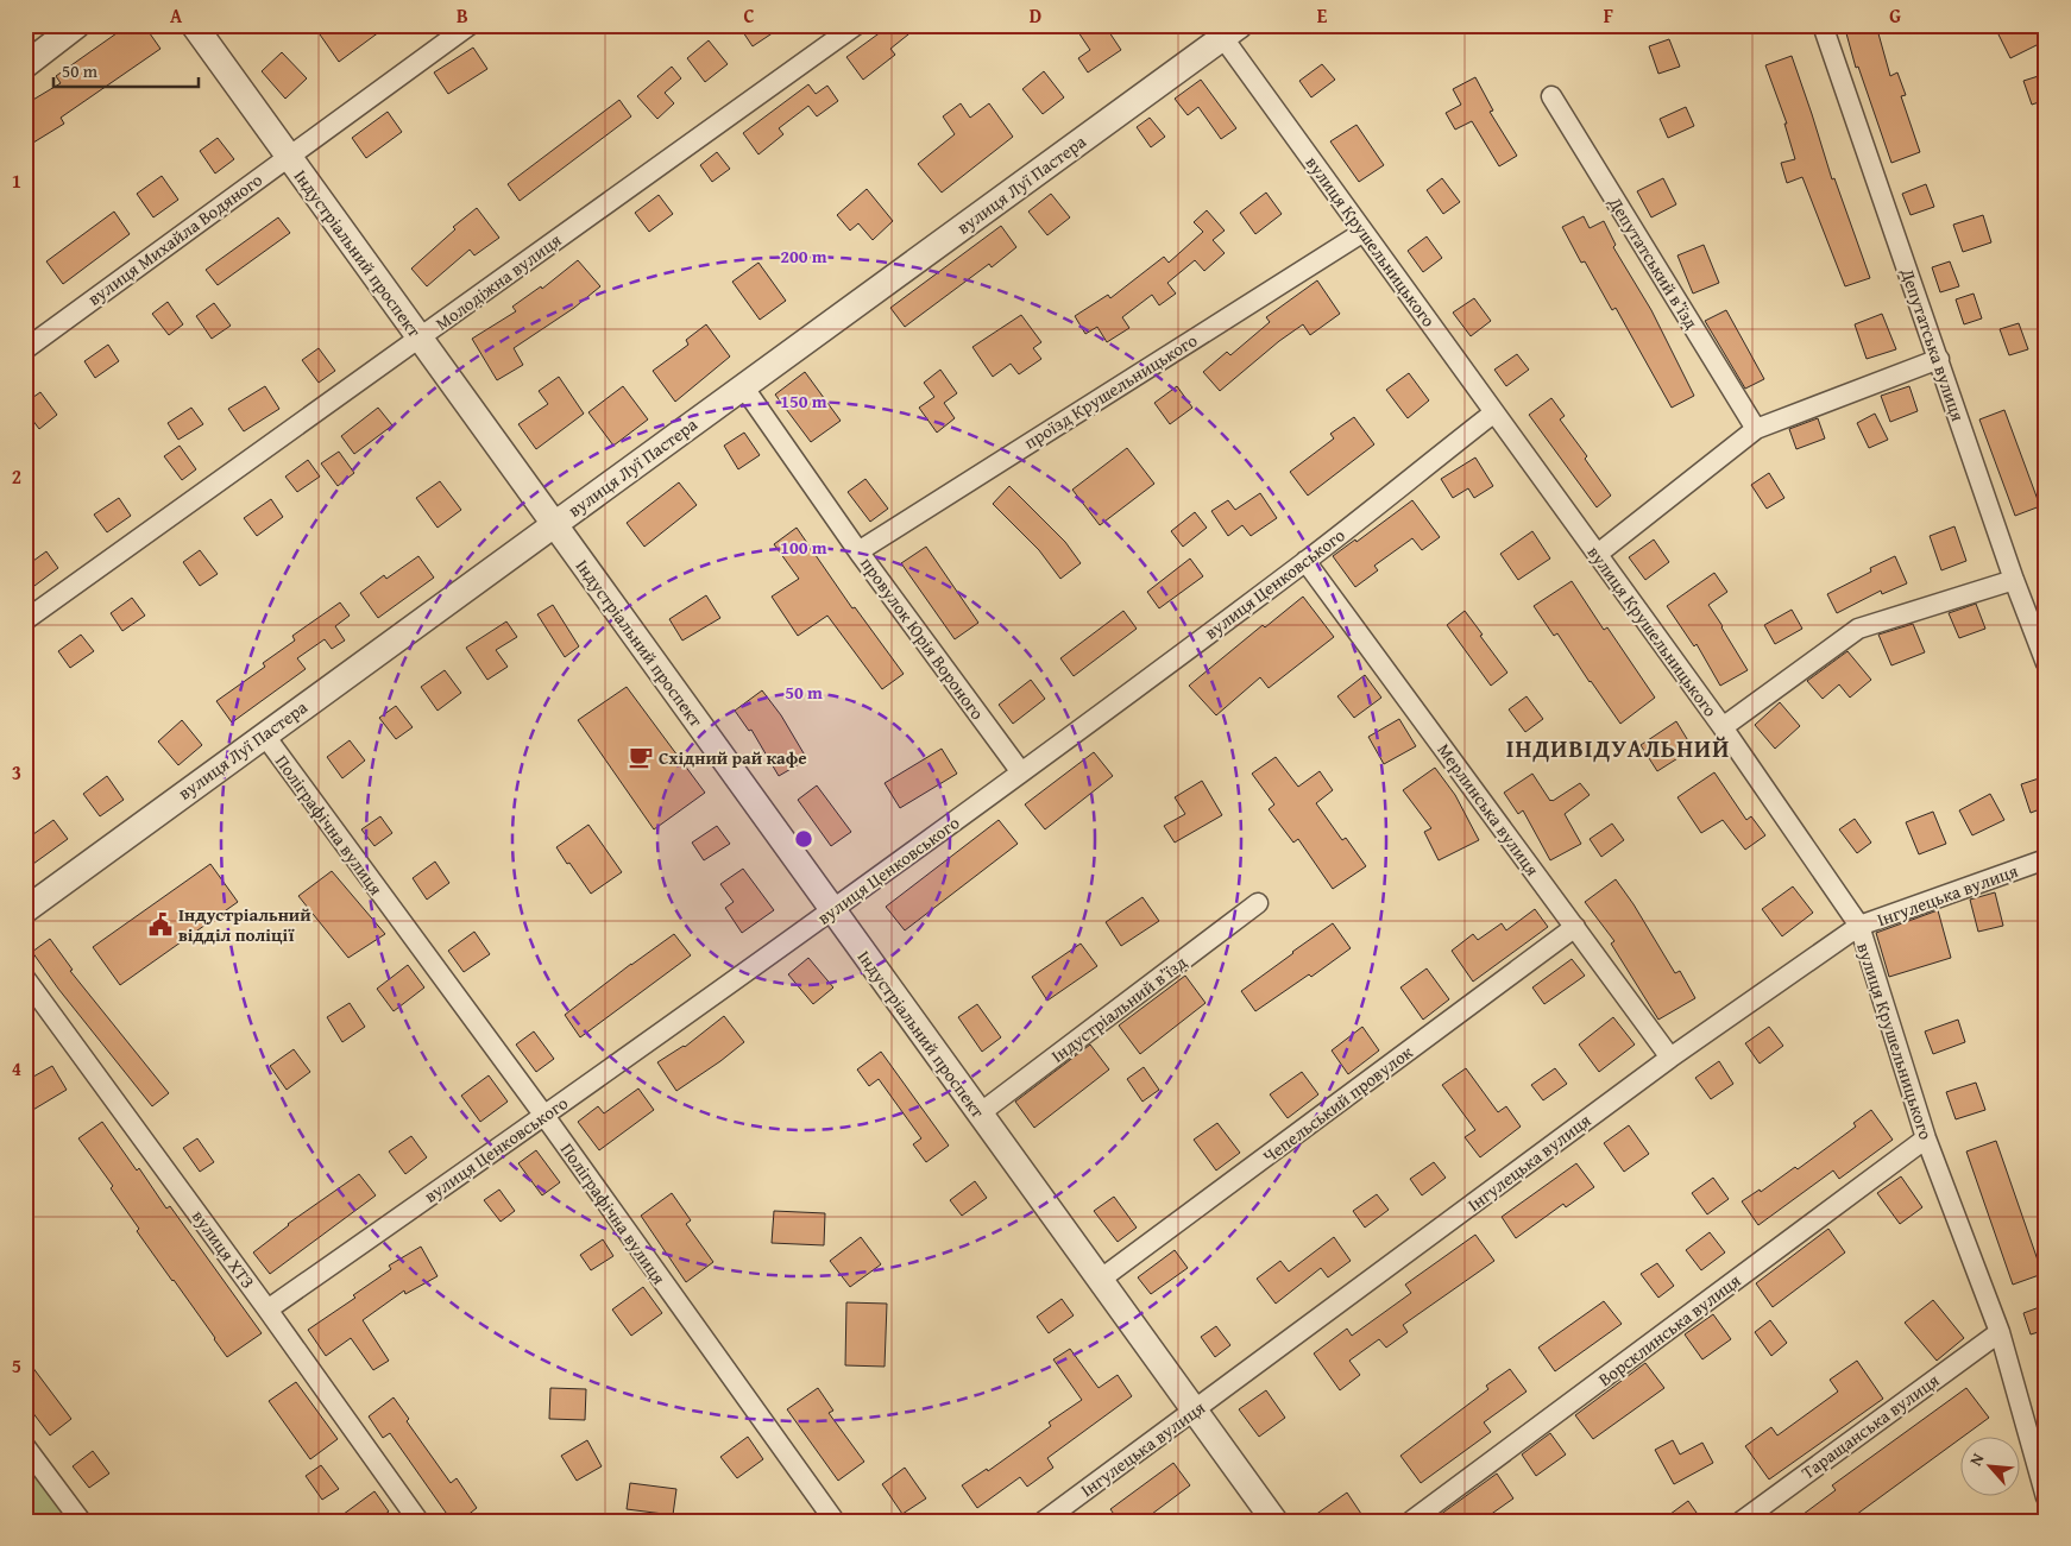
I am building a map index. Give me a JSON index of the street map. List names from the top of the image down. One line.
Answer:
{"streets":{"street":["вулиця Луї Пастера","вулиця Михайла Водяного","вулиця Крушельницького","Індустріальний проспект","Депутатський в’їзд","Молодіжна вулиця","Депутатська вулиця","проїзд Крушельницького","вулиця Ценковського","провулок Юрія Вороного","Мерлинська вулиця","Поліграфічна вулиця","Інгулецька вулиця","Індустріальний в’їзд","Чепельський провулок","вулиця ХТЗ","Ворсклинська вулиця","Таращанська вулиця"]},"crossings":[["вулиця Луї Пастера","вулиця Крушельницького"],["вулиця Луї Пастера","Індустріальний проспект"],["вулиця Луї Пастера","провулок Юрія Вороного"],["вулиця Луї Пастера","Поліграфічна вулиця"],["вулиця Михайла Водяного","Індустріальний проспект"],["вулиця Крушельницького","проїзд Крушельницького"],["вулиця Крушельницького","вулиця Ценковського"],["вулиця Крушельницького","Інгулецька вулиця"],["вулиця Крушельницького","Ворсклинська вулиця"],["вулиця Крушельницького","Таращанська вулиця"],["Індустріальний проспект","Молодіжна вулиця"],["Індустріальний проспект","вулиця Ценковського"],["Індустріальний проспект","Інгулецька вулиця"],["Індустріальний проспект","Індустріальний в’їзд"],["Індустріальний проспект","Чепельський провулок"],["проїзд Крушельницького","провулок Юрія Вороного"],["вулиця Ценковського","провулок Юрія Вороного"],["вулиця Ценковського","Мерлинська вулиця"],["вулиця Ценковського","Поліграфічна вулиця"],["вулиця Ценковського","вулиця ХТЗ"],["Мерлинська вулиця","Інгулецька вулиця"],["Мерлинська вулиця","Чепельський провулок"]],"districts":["ІНДИВІДУАЛЬНИЙ"],"places":{"cafe":["Східний рай кафе"],"public building":["Індустріальний відділ поліції"]},"scale_bar":"50 m","north":"top left","grid":{"columns":["A","B","C","D","E","F","G"],"rows":["1","2","3","4","5"]},"rings":["200 m","150 m","100 m","50 m"]}
